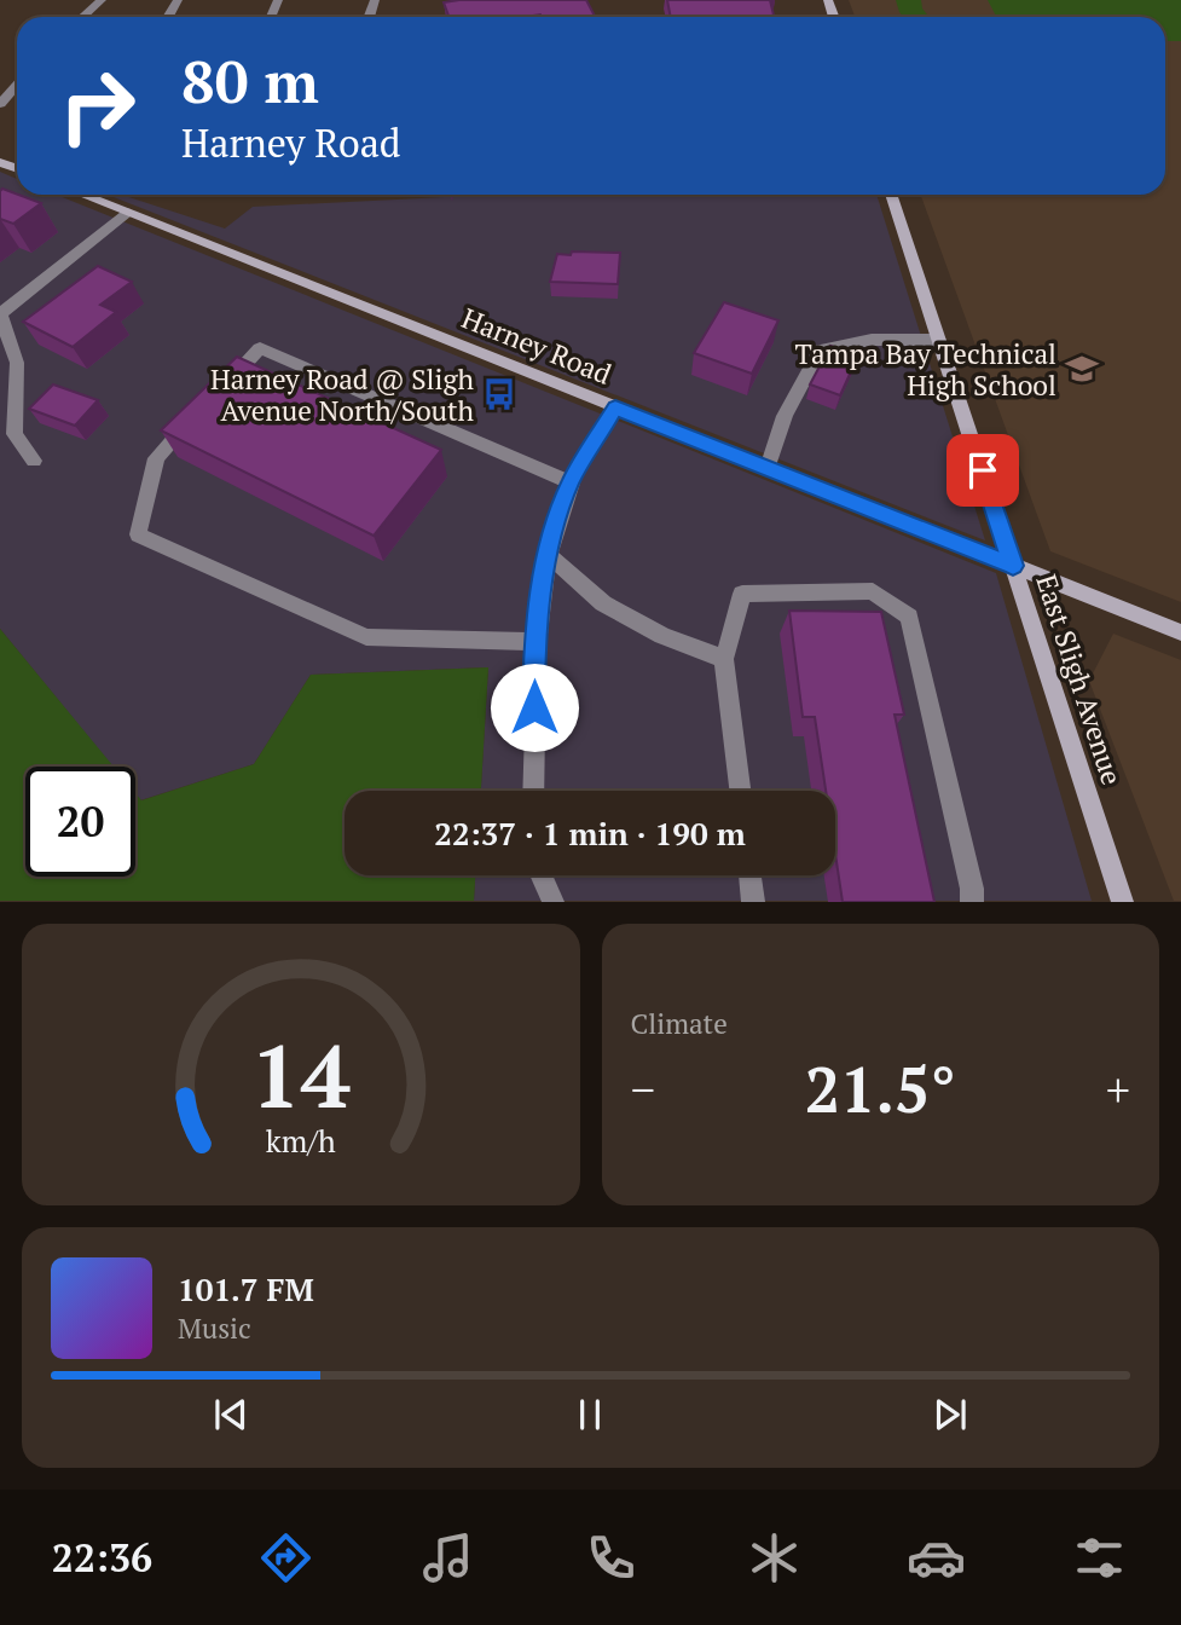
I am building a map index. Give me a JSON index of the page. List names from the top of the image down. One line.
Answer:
{"streets":{"street":["Harney Road","East Sligh Avenue"]},"crossings":[["Harney Road","East Sligh Avenue"]],"places":{"school or university":["Tampa Bay Technical High School"],"bus stop":["Harney Road @ Sligh Avenue North/South"]},"page":{"turn":["80 m","Harney Road"],"limit":"20","trip":"22:37 · 1 min · 190 m","tile":"Climate","heat":["−","21.5°","+"],"song":["101.7 FM","Music"],"tabs":"22:36","gauge":["14","km/h"]}}
